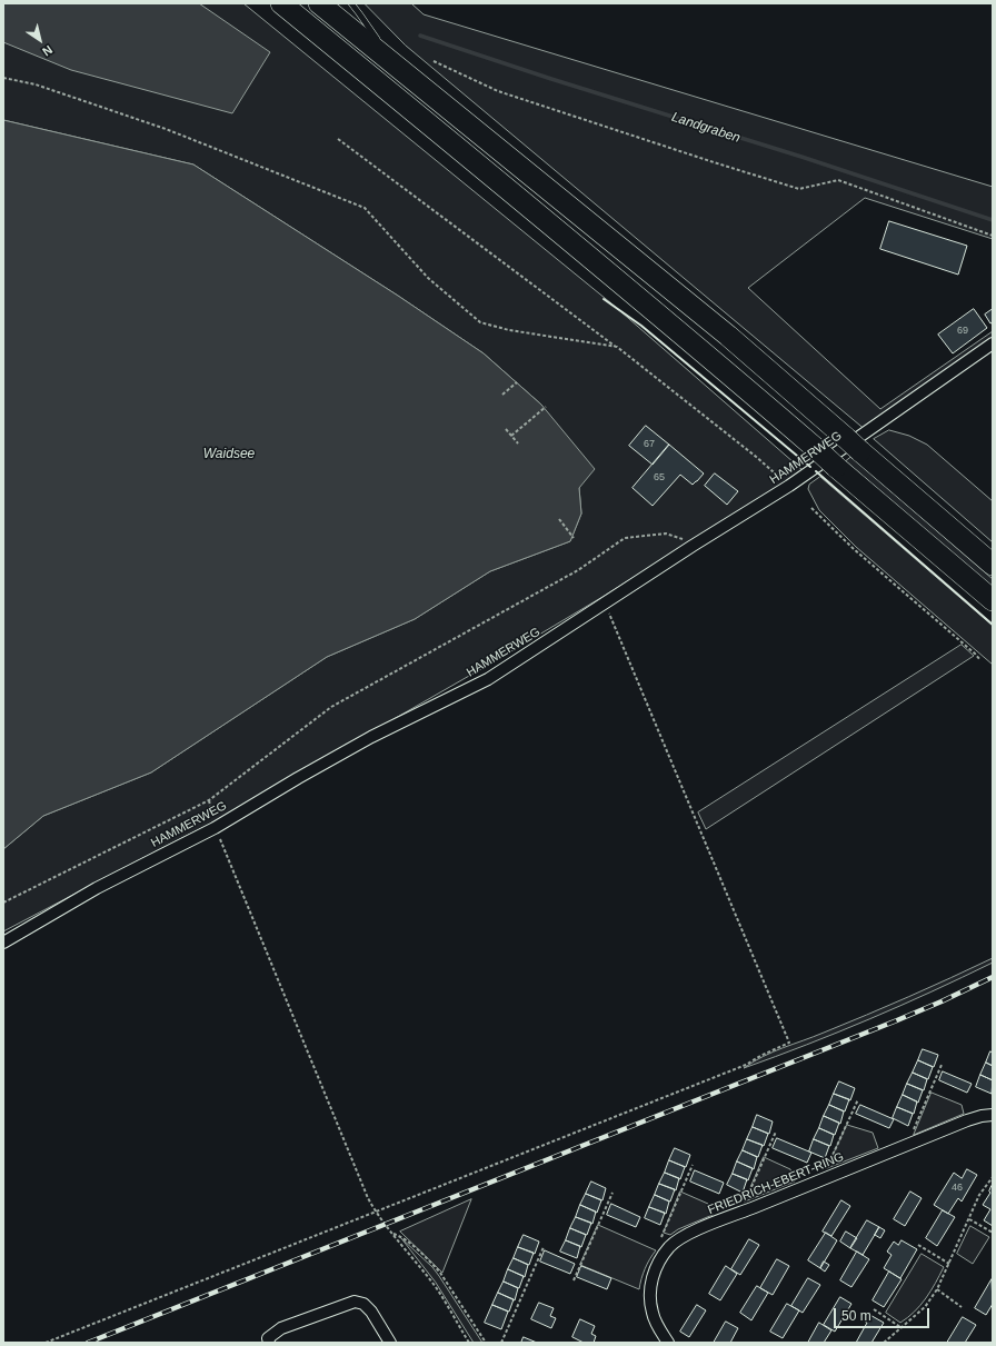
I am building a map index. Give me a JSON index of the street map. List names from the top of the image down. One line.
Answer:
{"streets":{"street":["HAMMERWEG","FRIEDRICH-EBERT-RING"]},"water":["Landgraben","Waidsee"],"house_numbers":["69","67","65","46"],"scale_bar":"50 m","north":"bottom right"}
